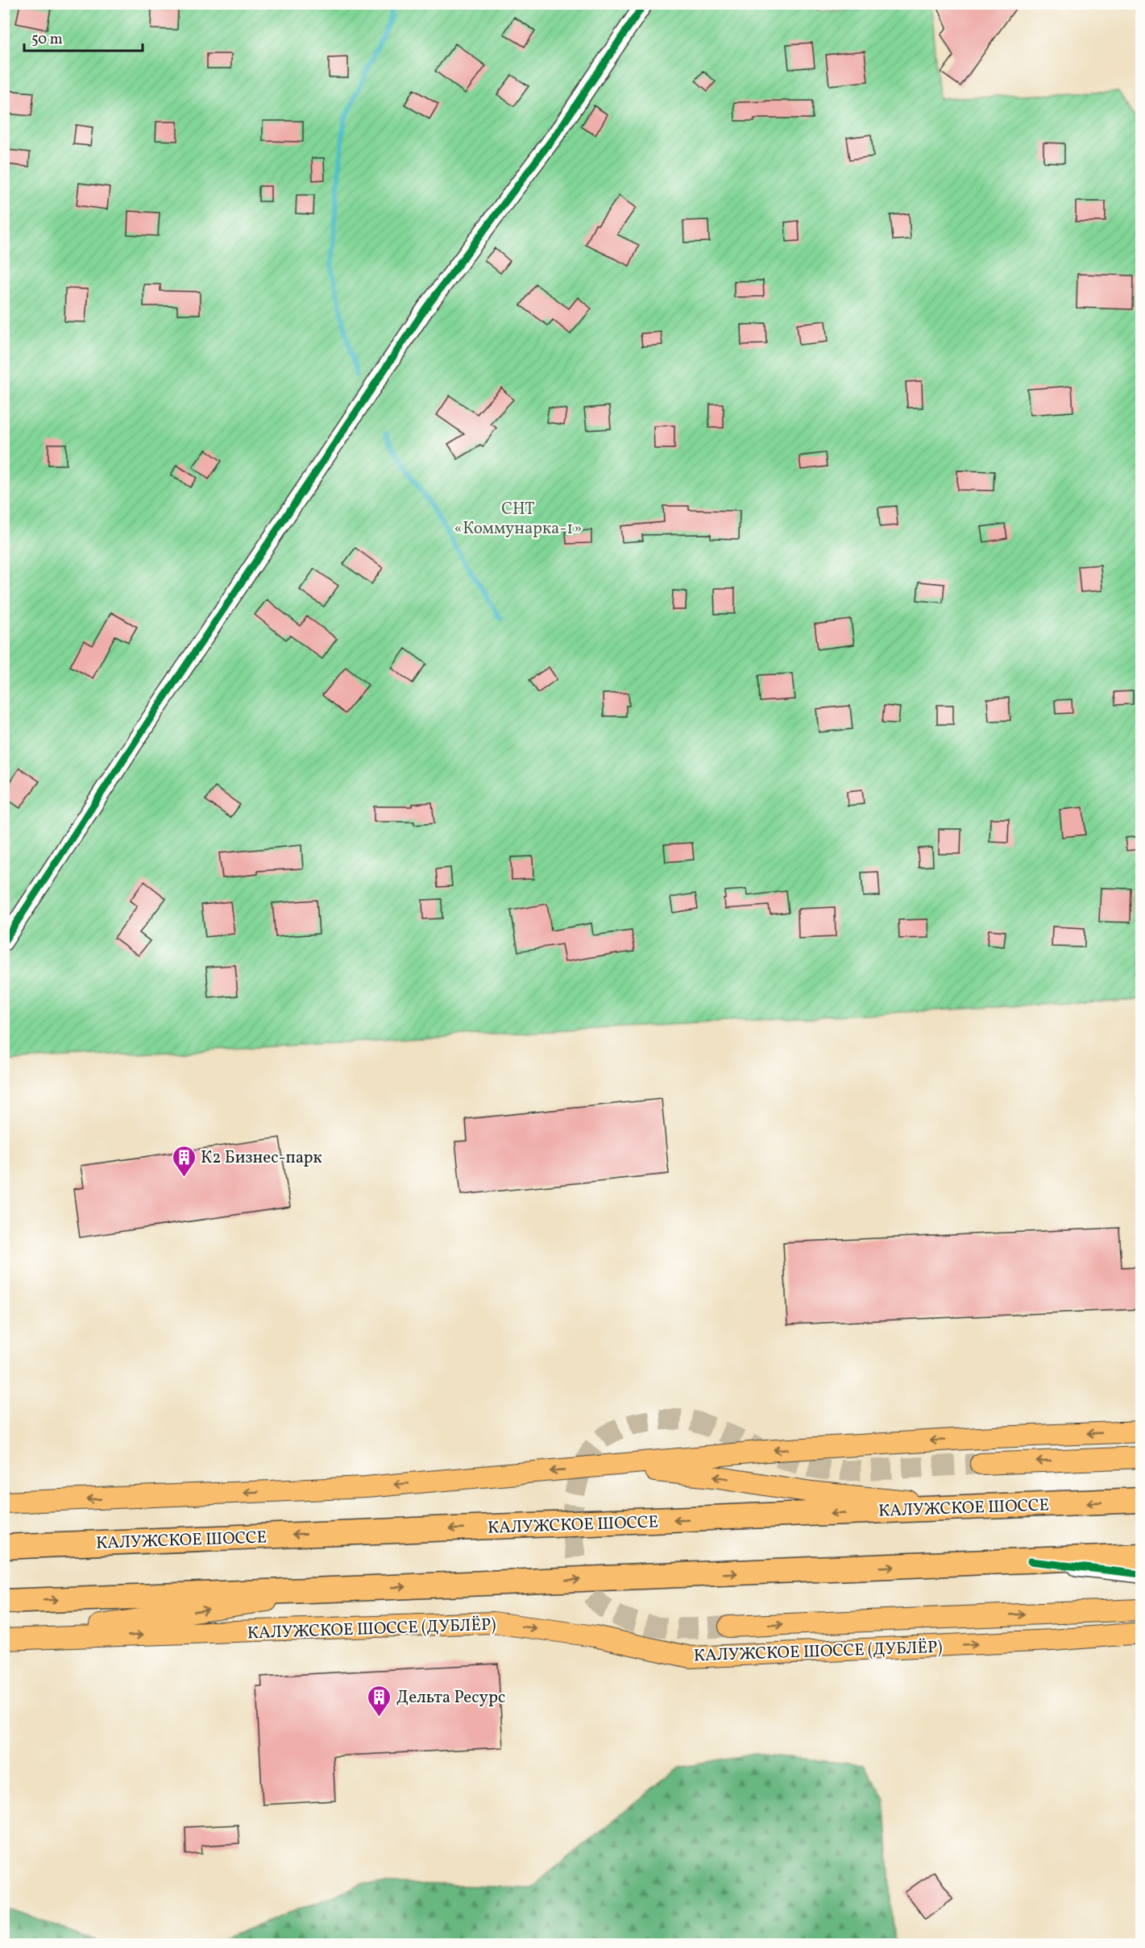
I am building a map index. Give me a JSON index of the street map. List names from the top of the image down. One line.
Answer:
{"streets":{"highway":["КАЛУЖСКОЕ ШОССЕ"],"main road":["КАЛУЖСКОЕ ШОССЕ (ДУБЛЁР)"]},"parks":["СНТ «Коммунарка-1»"],"places":{"building":["К2 Бизнес-парк","Дельта Ресурс"]},"scale_bar":"50 m"}
